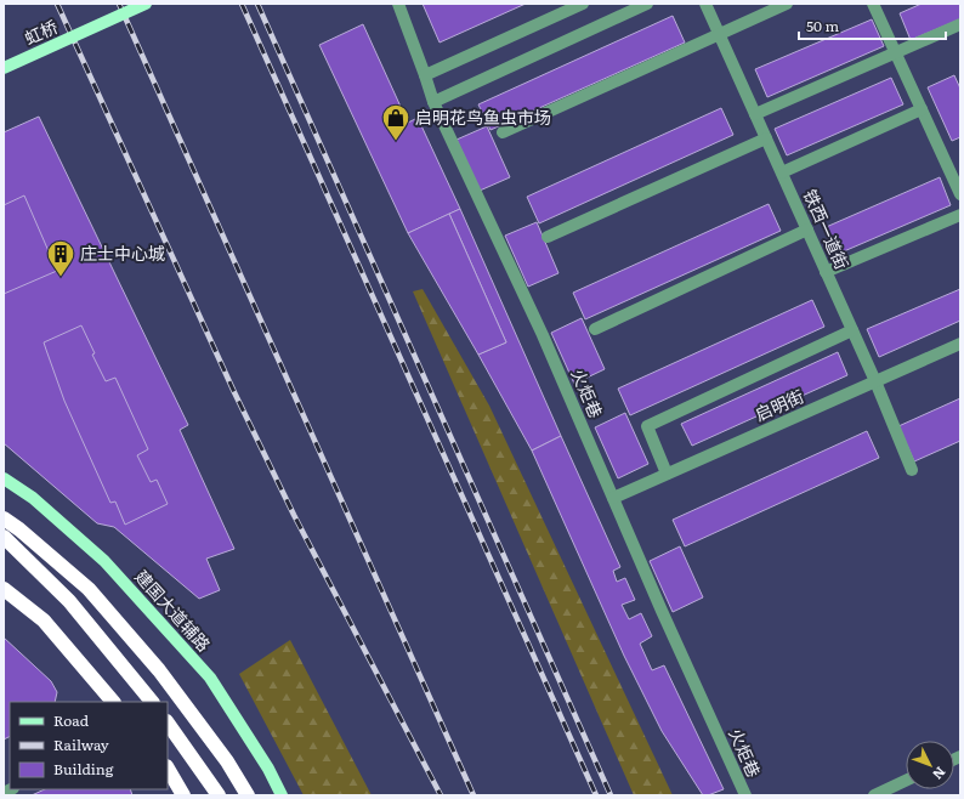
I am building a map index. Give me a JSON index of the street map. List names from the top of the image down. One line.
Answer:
{"streets":{"main road":["虹桥","建国大道辅路"],"street":["铁西一道街","火炬巷","启明街"]},"crossings":[["铁西一道街","启明街"],["火炬巷","启明街"]],"places":{"shop":["启明花鸟鱼虫市场"],"building":["庄士中心城"]},"legend":["Road","Railway","Building"],"scale_bar":"50 m","north":"bottom right"}
